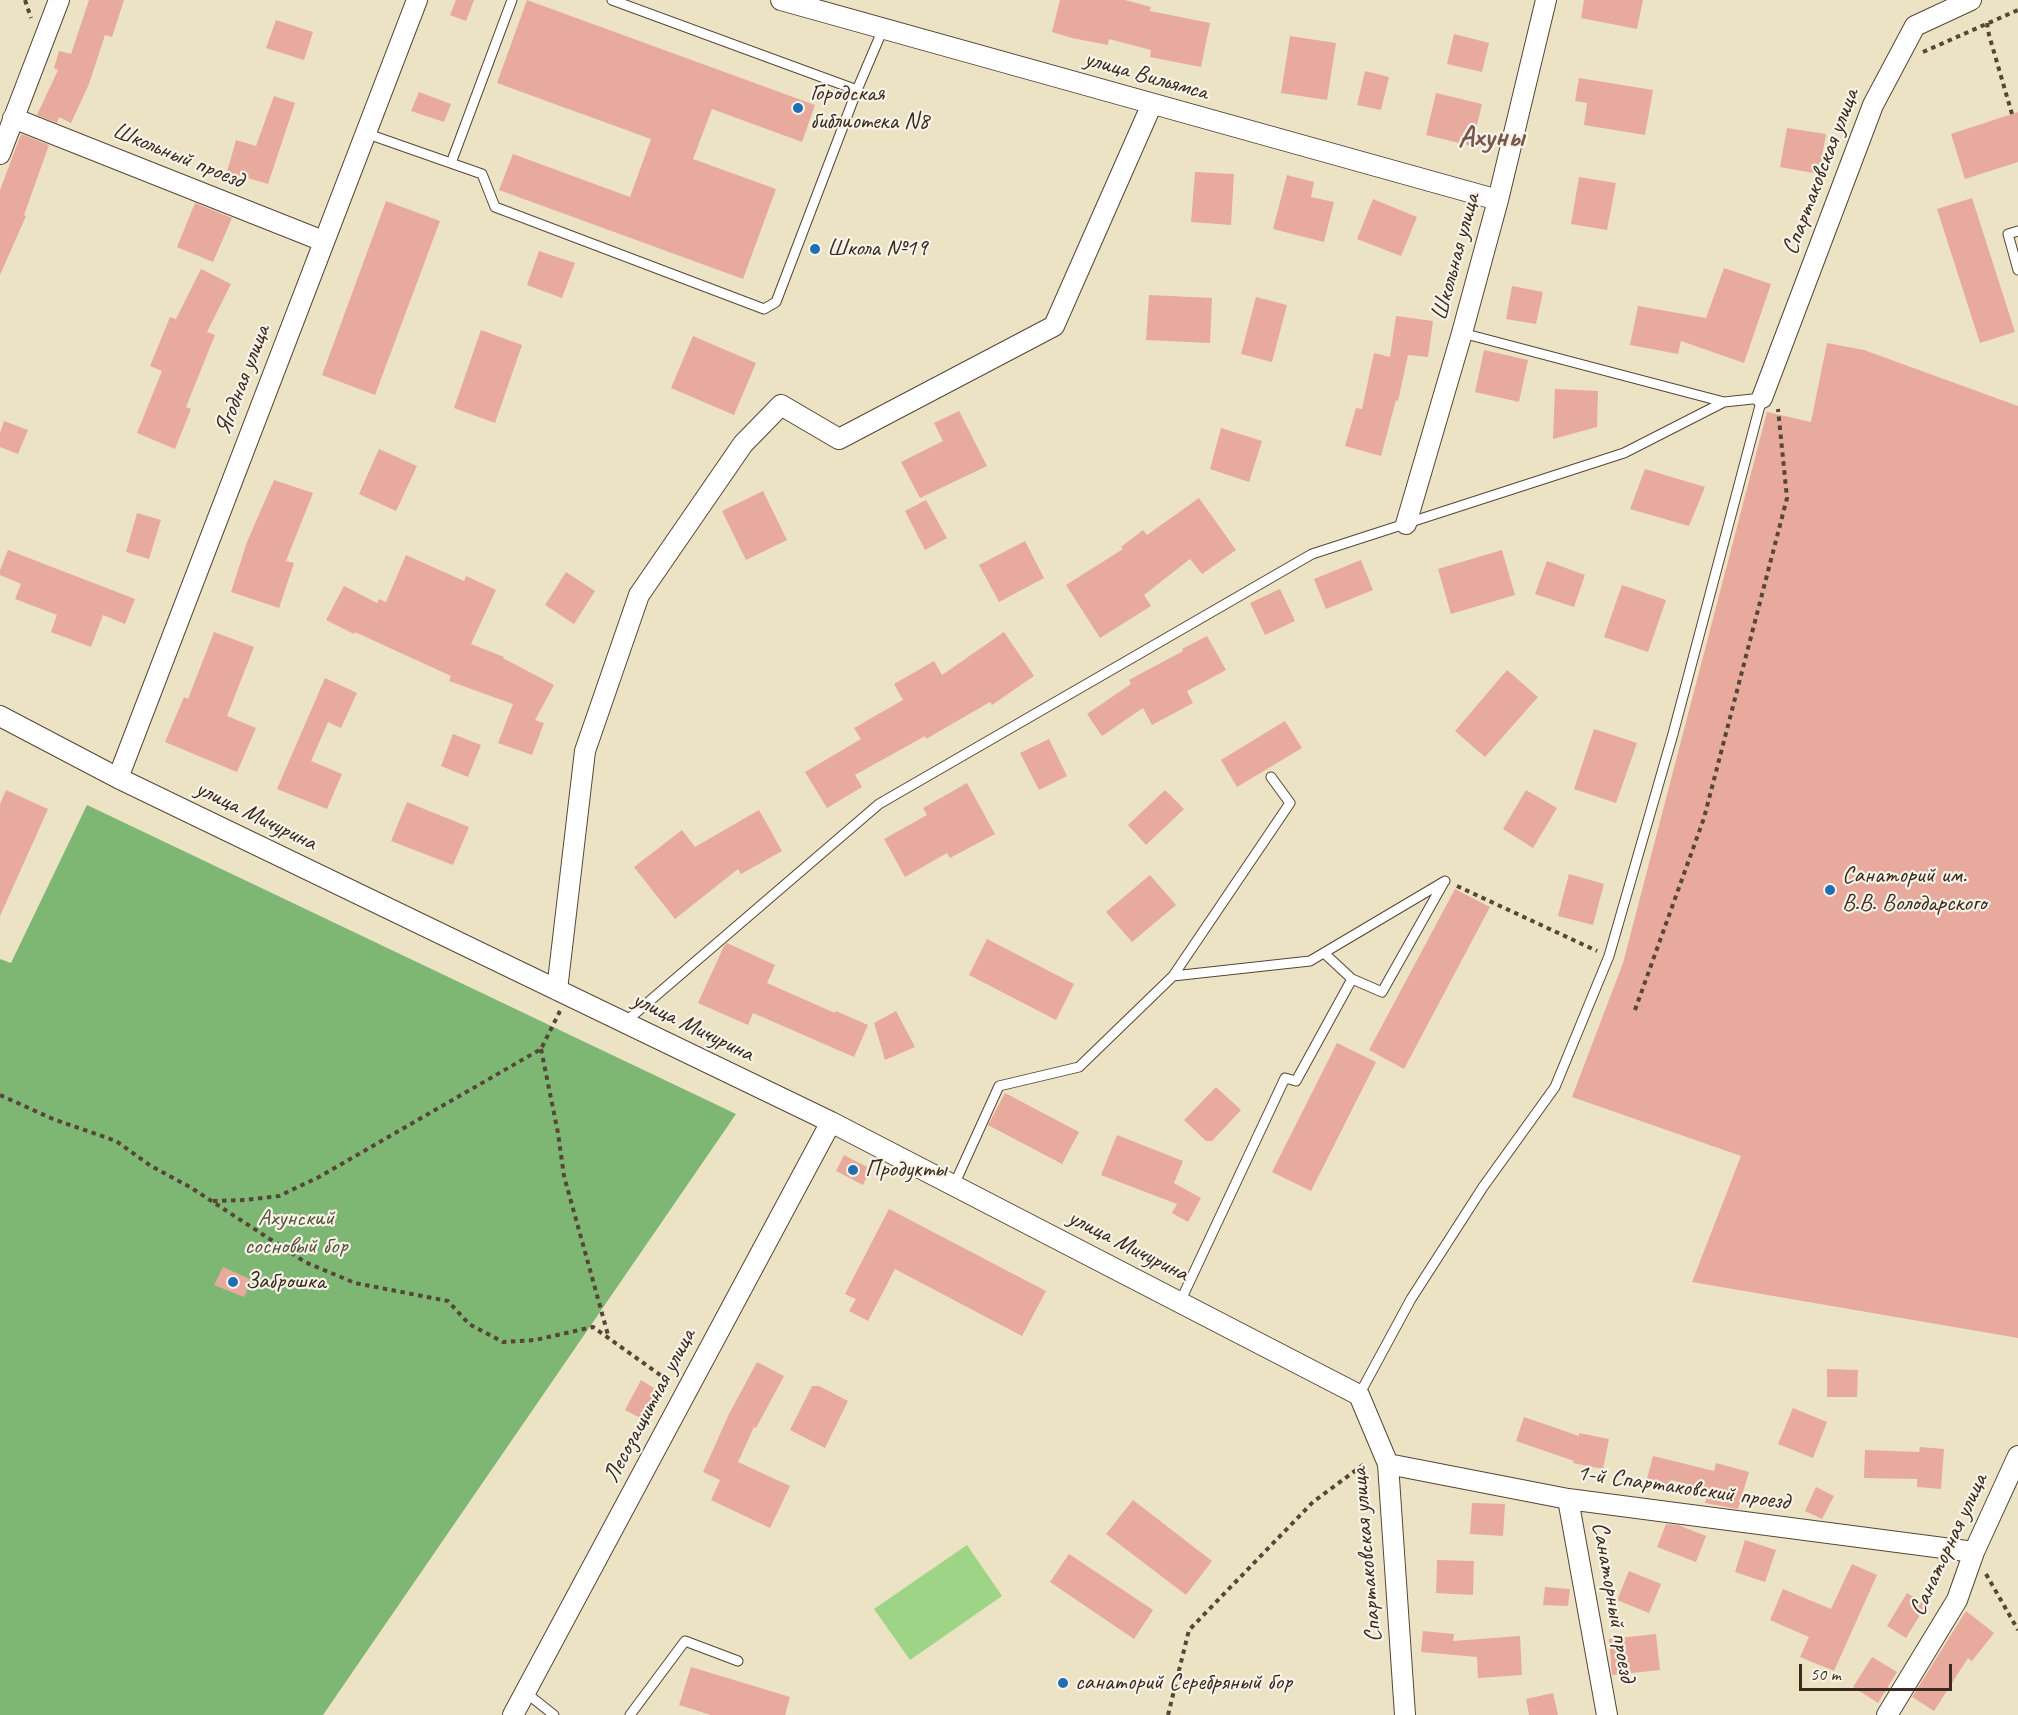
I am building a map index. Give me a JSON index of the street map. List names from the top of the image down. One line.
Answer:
{"streets":{"street":["улица Вильямса","Школьный проезд","Спартаковская улица","Школьная улица","Ягодная улица","улица Мичурина","Лесозащитная улица","1-й Спартаковский проезд","Санаторная улица","Санаторный проезд"]},"crossings":[["улица Вильямса","Школьная улица"],["Школьный проезд","Ягодная улица"],["Спартаковская улица","улица Мичурина"],["Спартаковская улица","1-й Спартаковский проезд"],["Ягодная улица","улица Мичурина"],["улица Мичурина","Лесозащитная улица"],["1-й Спартаковский проезд","Санаторная улица"],["1-й Спартаковский проезд","Санаторный проезд"]],"districts":["Ахуны"],"parks":["Ахунский сосновый бор"],"places":["Городская библиотека N8","Школа №19","Санаторий им. В.В. Володарского","Продукты","Заброшка","санаторий Серебряный бор"],"scale_bar":"50 m"}
